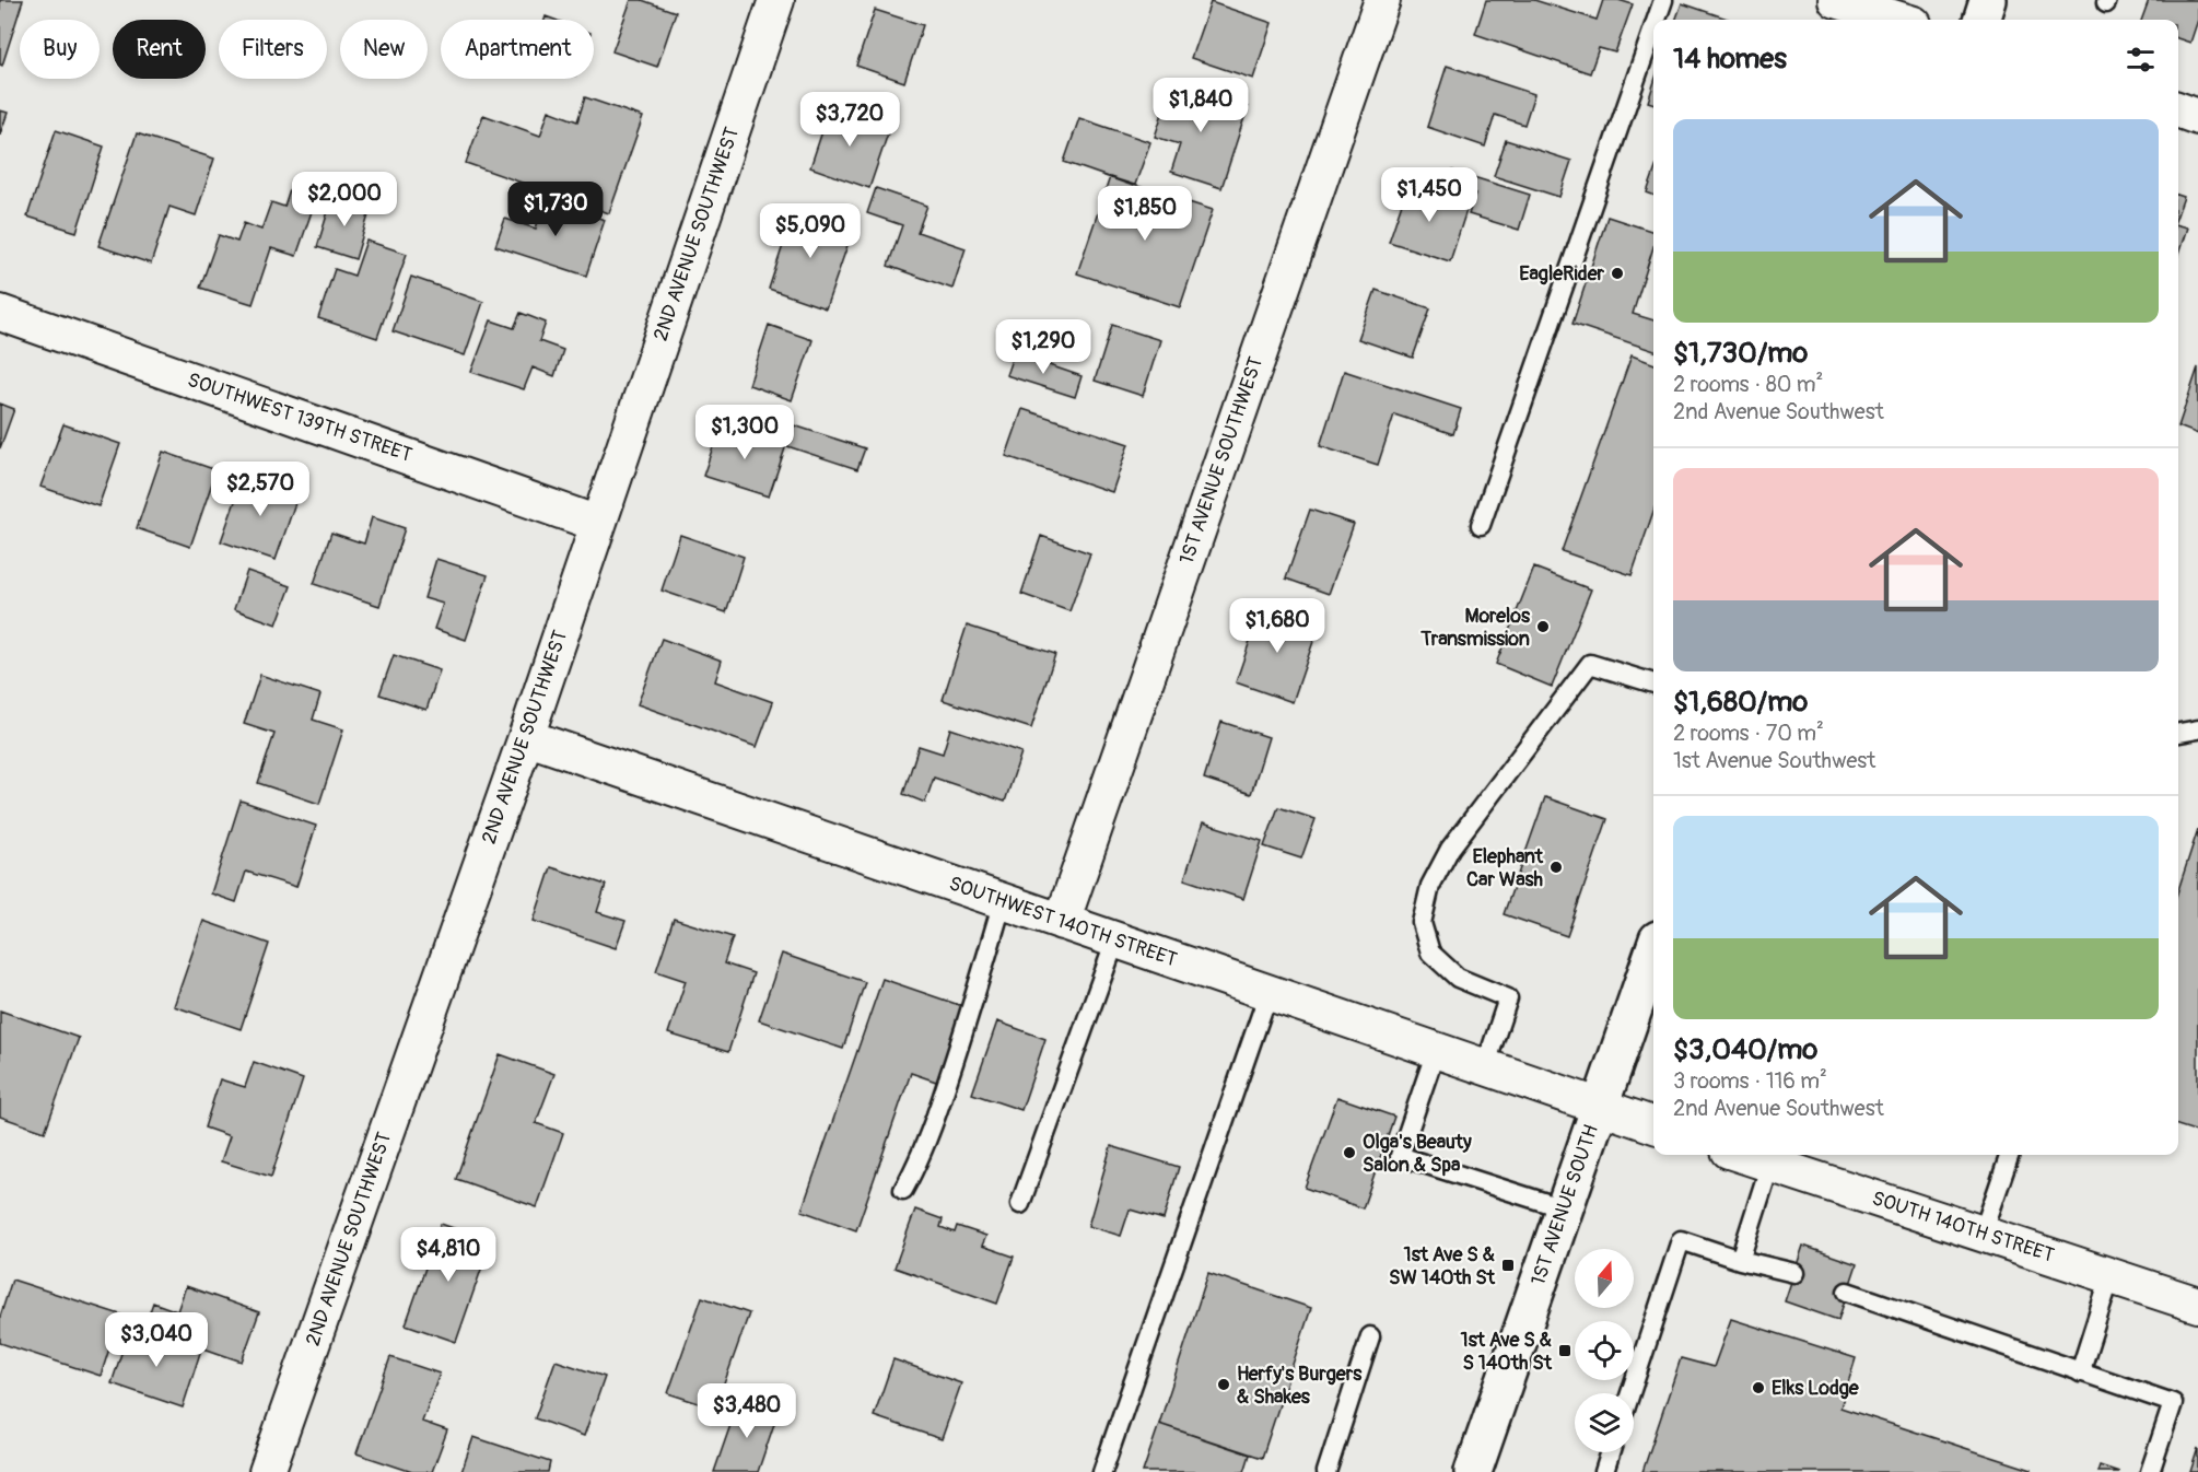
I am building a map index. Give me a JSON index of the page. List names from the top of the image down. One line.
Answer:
{"streets":{"main road":["1ST AVENUE SOUTH"],"street":["2ND AVENUE SOUTHWEST","SOUTHWEST 139TH STREET","1ST AVENUE SOUTHWEST","SOUTHWEST 140TH STREET","SOUTH 140TH STREET"]},"crossings":[["2ND AVENUE SOUTHWEST","SOUTHWEST 139TH STREET"],["2ND AVENUE SOUTHWEST","SOUTHWEST 140TH STREET"],["1ST AVENUE SOUTHWEST","SOUTHWEST 140TH STREET"],["SOUTHWEST 140TH STREET","1ST AVENUE SOUTH"]],"places":{"other":["EagleRider","Morelos Transmission","Elephant Car Wash","Olga's Beauty Salon & Spa","Herfy's Burgers & Shakes","Elks Lodge"],"transit":["1st Ave S & SW 140th St","1st Ave S & S 140th St"]},"north":"top","page":{"chip":["Buy","Rent","Filters","New","Apartment"],"heading":"14 homes","price":["$1,840","$3,720","$1,450","$2,000","$1,730","$1,850","$5,090","$1,290","$1,300","$2,570","$1,680","$4,810","$3,040","$3,480"],"list":[{"name":"$1,730/mo","note":"2 rooms · 80 m² · 2nd Avenue Southwest"},{"name":"$1,680/mo","note":"2 rooms · 70 m² · 1st Avenue Southwest"},{"name":"$3,040/mo","note":"3 rooms · 116 m² · 2nd Avenue Southwest"}]}}
